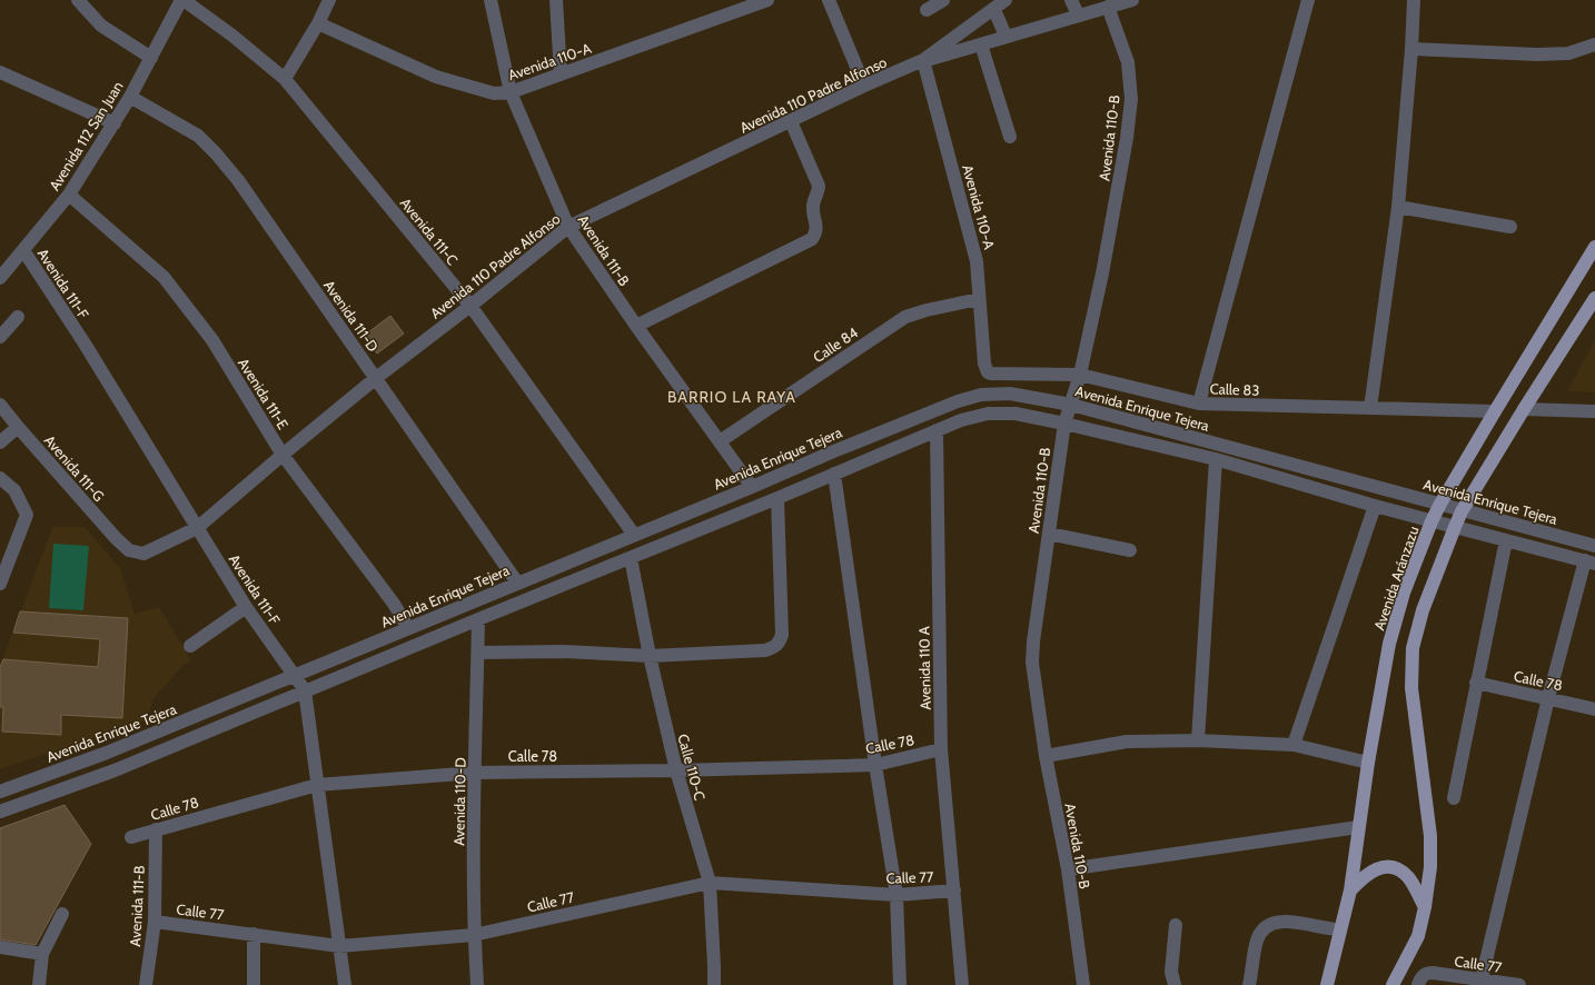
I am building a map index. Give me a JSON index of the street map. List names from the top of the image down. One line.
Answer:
{"streets":{"main road":["Avenida Aránzazu"],"street":["Avenida 110-A","Avenida 110 Padre Alfonso","Avenida 112 San Juan","Avenida 110-B","Avenida 111-C","Avenida 111-B","Avenida 111-F","Avenida 111-D","Calle 84","Calle 83","Avenida 111-E","Avenida Enrique Tejera","Avenida 111-G","Avenida 110 A","Calle 78","Calle 110-C","Avenida 110-D","Calle 77"]},"crossings":[["Avenida 110-A","Avenida 110 Padre Alfonso"],["Avenida 110-A","Avenida 111-B"],["Avenida 110-A","Calle 84"],["Avenida 110-A","Calle 83"],["Avenida 110 Padre Alfonso","Avenida 111-C"],["Avenida 110 Padre Alfonso","Avenida 111-B"],["Avenida 110 Padre Alfonso","Avenida 111-F"],["Avenida 110 Padre Alfonso","Avenida 111-D"],["Avenida 110 Padre Alfonso","Avenida 111-E"],["Avenida 110 Padre Alfonso","Avenida 111-G"],["Avenida 112 San Juan","Avenida 111-C"],["Avenida 112 San Juan","Avenida 111-F"],["Avenida 112 San Juan","Avenida 111-D"],["Avenida 112 San Juan","Avenida 111-E"],["Avenida 110-B","Calle 83"],["Avenida 110-B","Avenida Enrique Tejera"],["Avenida 111-C","Avenida Enrique Tejera"],["Avenida 111-B","Calle 84"],["Avenida 111-B","Avenida Enrique Tejera"],["Avenida 111-B","Calle 78"],["Avenida 111-B","Calle 77"],["Avenida 111-F","Avenida Enrique Tejera"],["Avenida 111-D","Avenida Enrique Tejera"],["Calle 83","Avenida Aránzazu"],["Avenida 111-E","Avenida Enrique Tejera"],["Avenida Enrique Tejera","Avenida Aránzazu"],["Avenida 110 A","Calle 78"],["Avenida 110 A","Calle 77"],["Calle 78","Calle 110-C"],["Calle 78","Avenida 110-D"],["Calle 110-C","Calle 77"],["Avenida 110-D","Calle 77"]],"districts":["BARRIO LA RAYA"]}
